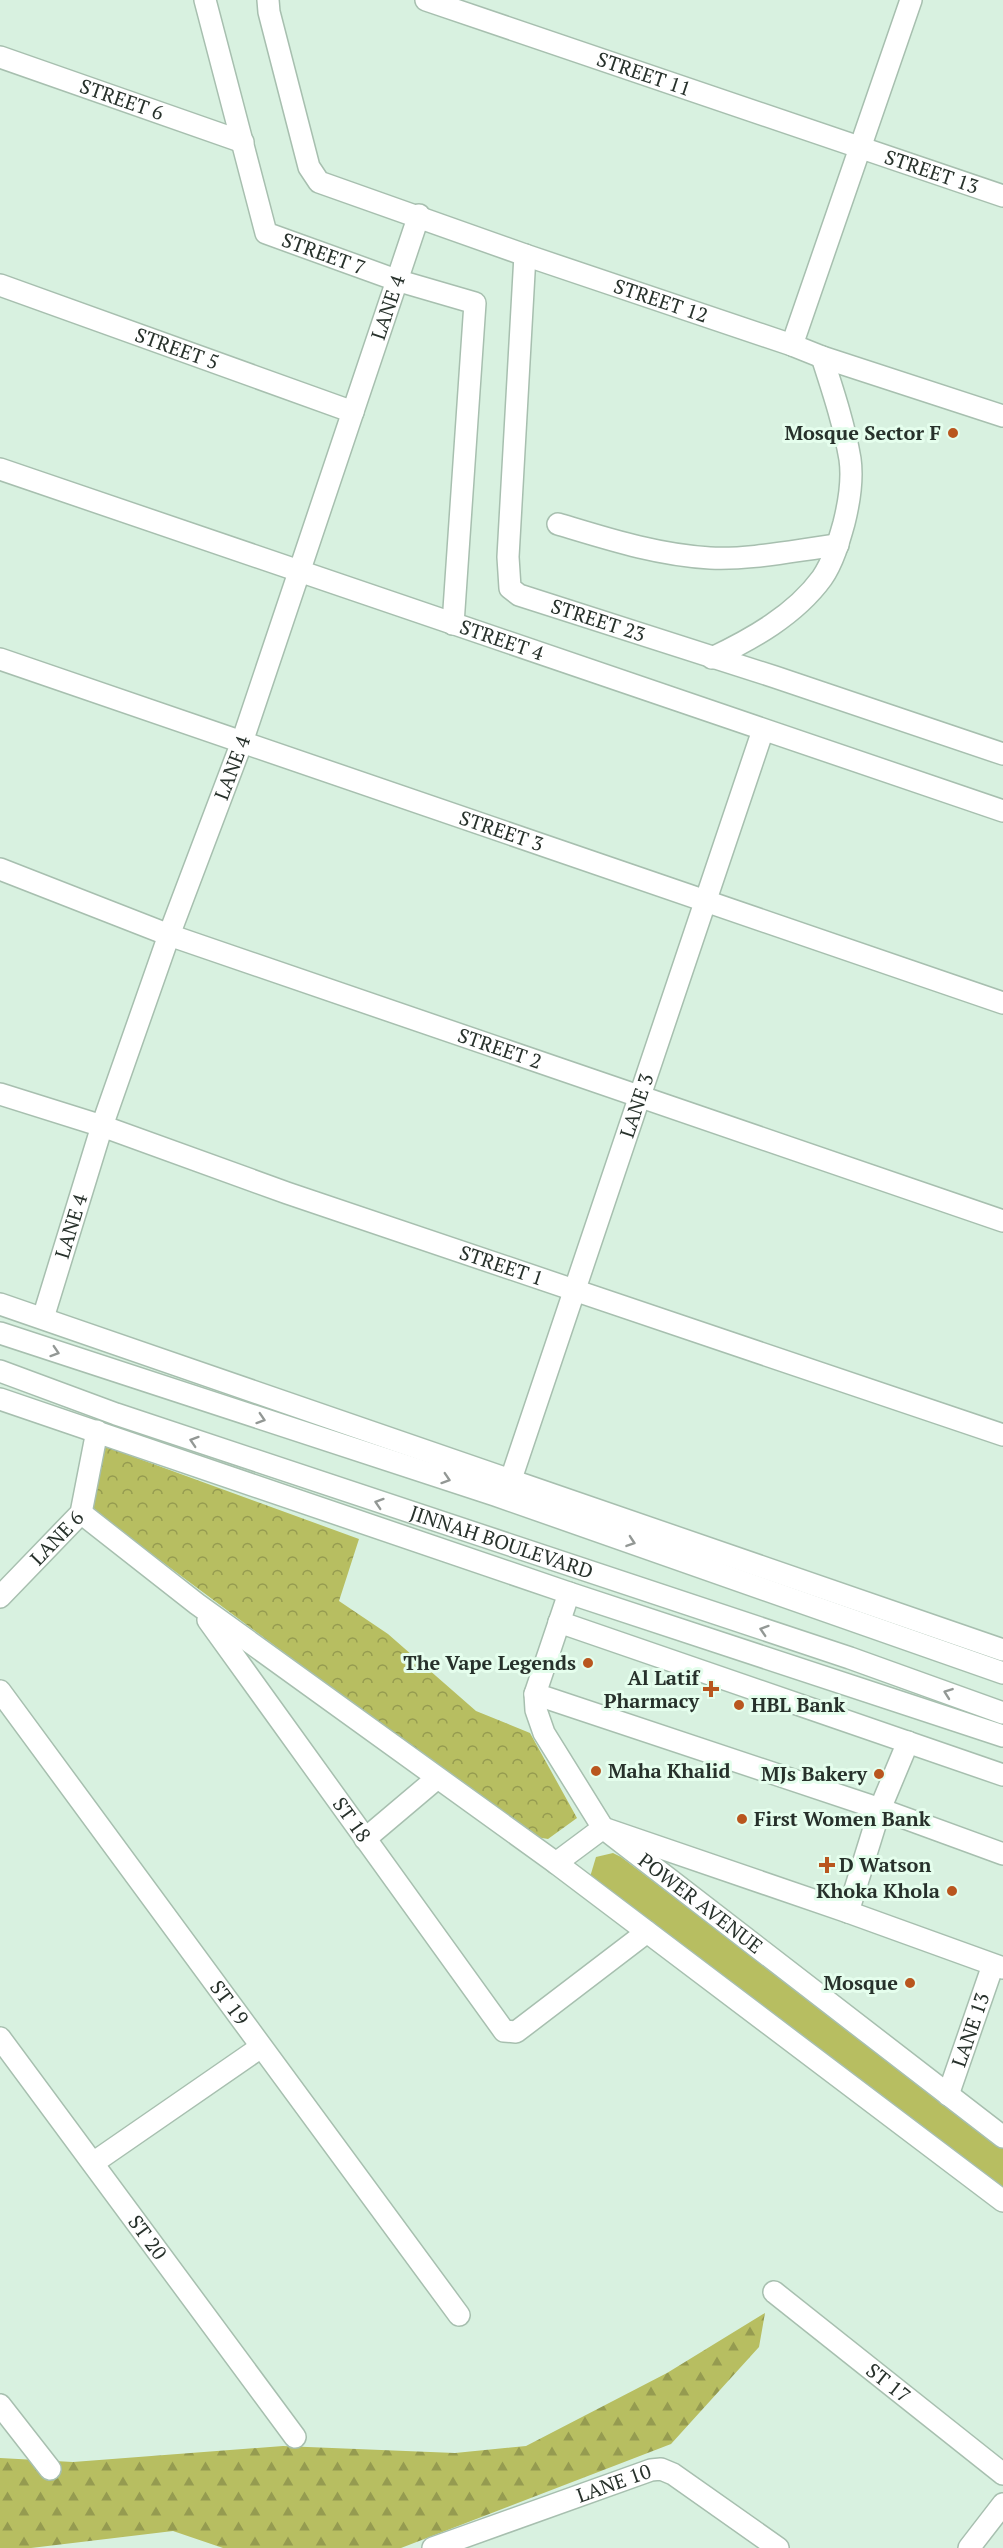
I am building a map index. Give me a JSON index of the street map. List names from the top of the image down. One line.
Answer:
{"streets":{"street":["STREET 11","STREET 6","STREET 13","STREET 7","STREET 12","LANE 4","STREET 5","STREET 23","STREET 4","STREET 3","STREET 2","LANE 3","STREET 1","LANE 6","JINNAH BOULEVARD","ST 18","POWER AVENUE","ST 19","LANE 13","ST 20","ST 17","LANE 10"]},"crossings":[["STREET 11","STREET 13"],["STREET 6","STREET 7"],["STREET 7","LANE 4"],["STREET 7","STREET 4"],["STREET 12","LANE 4"],["STREET 12","STREET 23"],["LANE 4","STREET 5"],["LANE 4","STREET 4"],["LANE 4","STREET 3"],["LANE 4","STREET 2"],["LANE 4","STREET 1"],["STREET 4","LANE 3"],["STREET 3","LANE 3"],["STREET 2","LANE 3"],["LANE 3","STREET 1"],["POWER AVENUE","LANE 13"]],"places":{"other":["Mosque Sector F","The Vape Legends","HBL Bank","Maha Khalid","MJs Bakery","First Women Bank","Khoka Khola","Mosque"],"health":["Al Latif Pharmacy","D Watson"]}}
